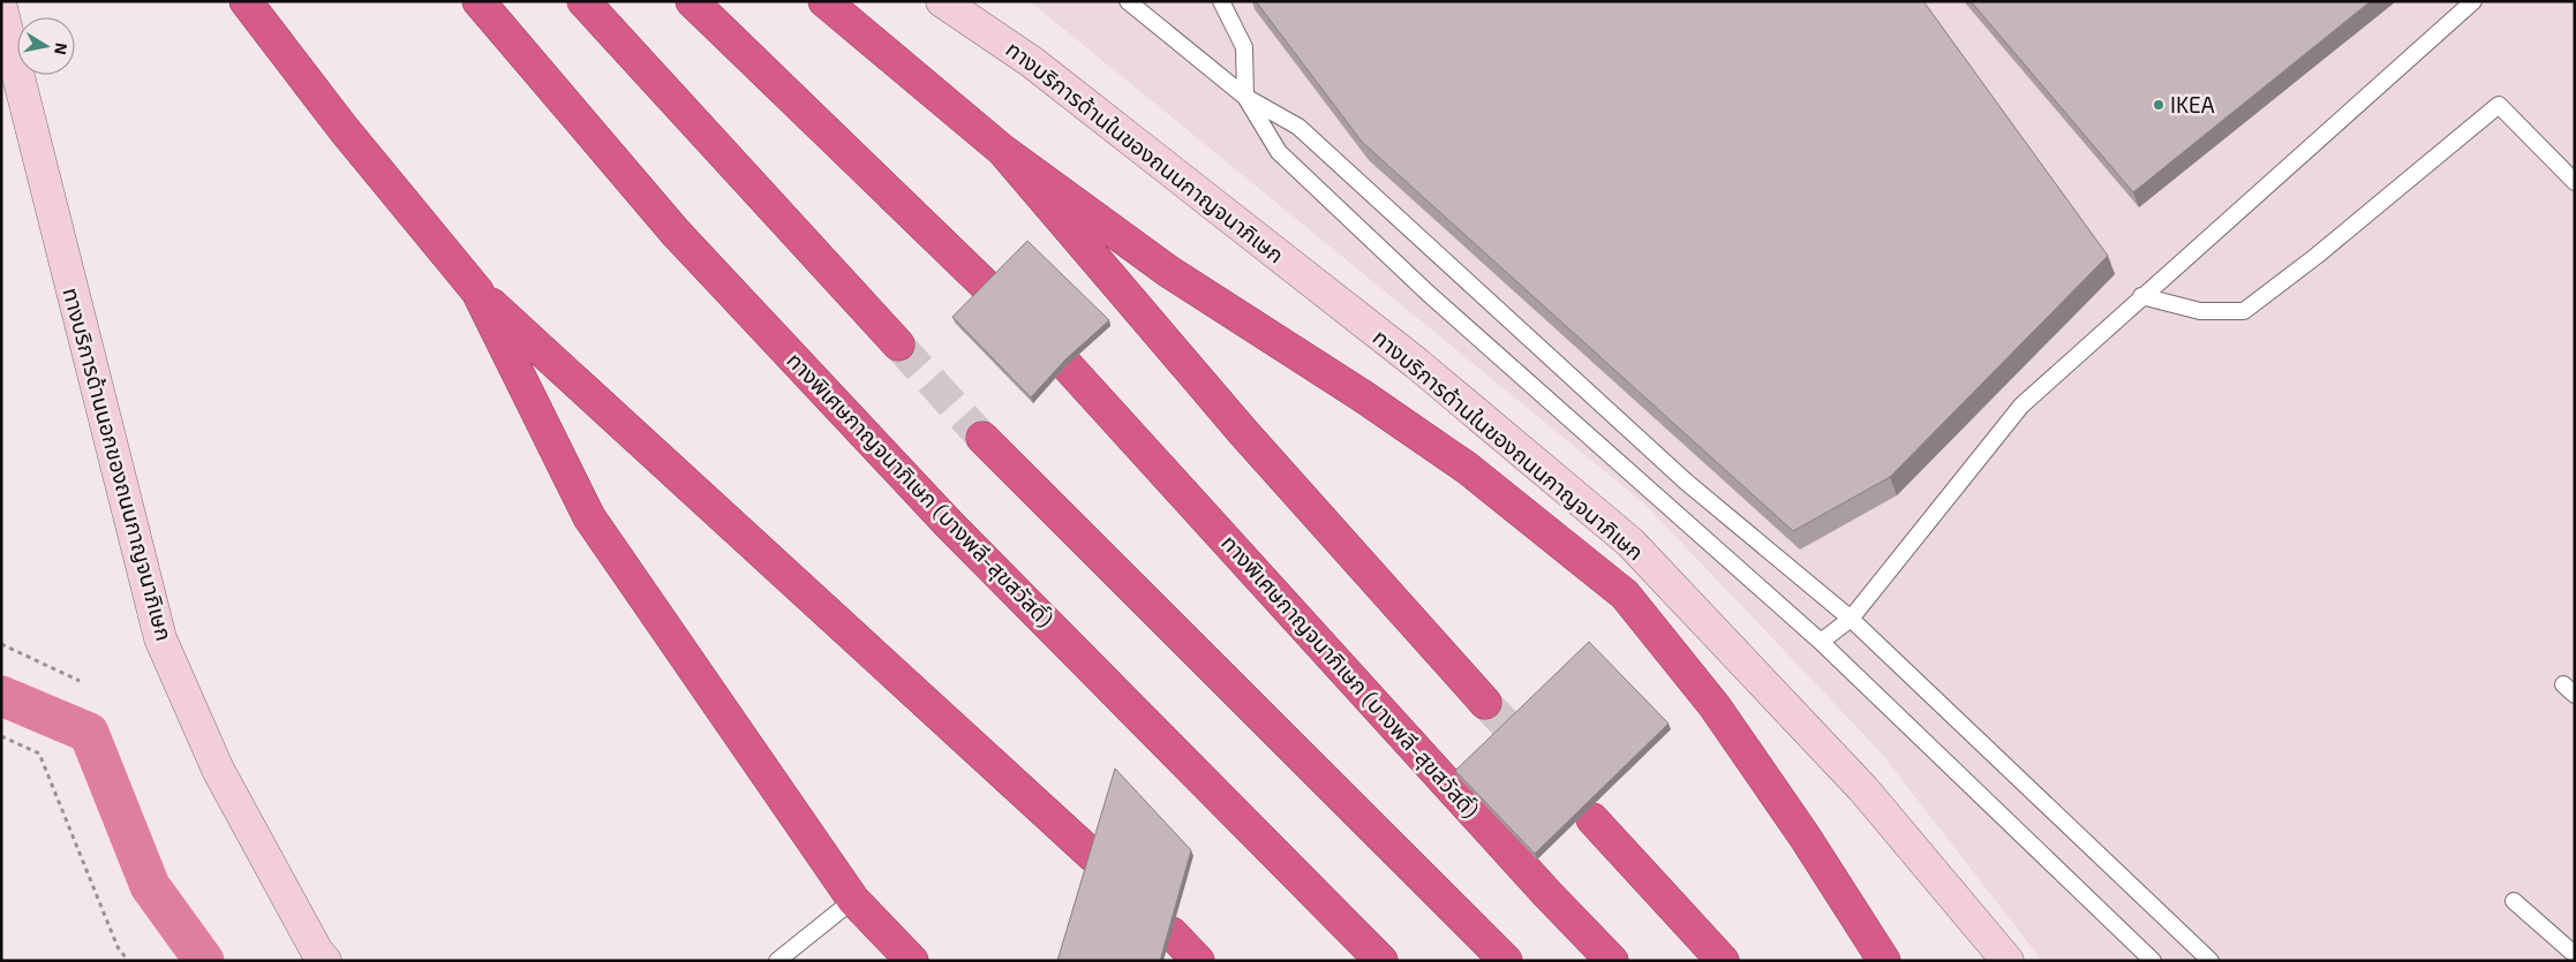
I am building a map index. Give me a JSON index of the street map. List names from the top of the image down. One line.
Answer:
{"streets":{"highway":["ทางพิเศษกาญจนาภิเษก (บางพลี-สุขสวัสดิ์)"],"main road":["ทางบริการด้านในของถนนกาญจนาภิเษก","ทางบริการด้านนอกของถนนกาญจนาภิเษก"]},"places":["IKEA"],"north":"right"}
